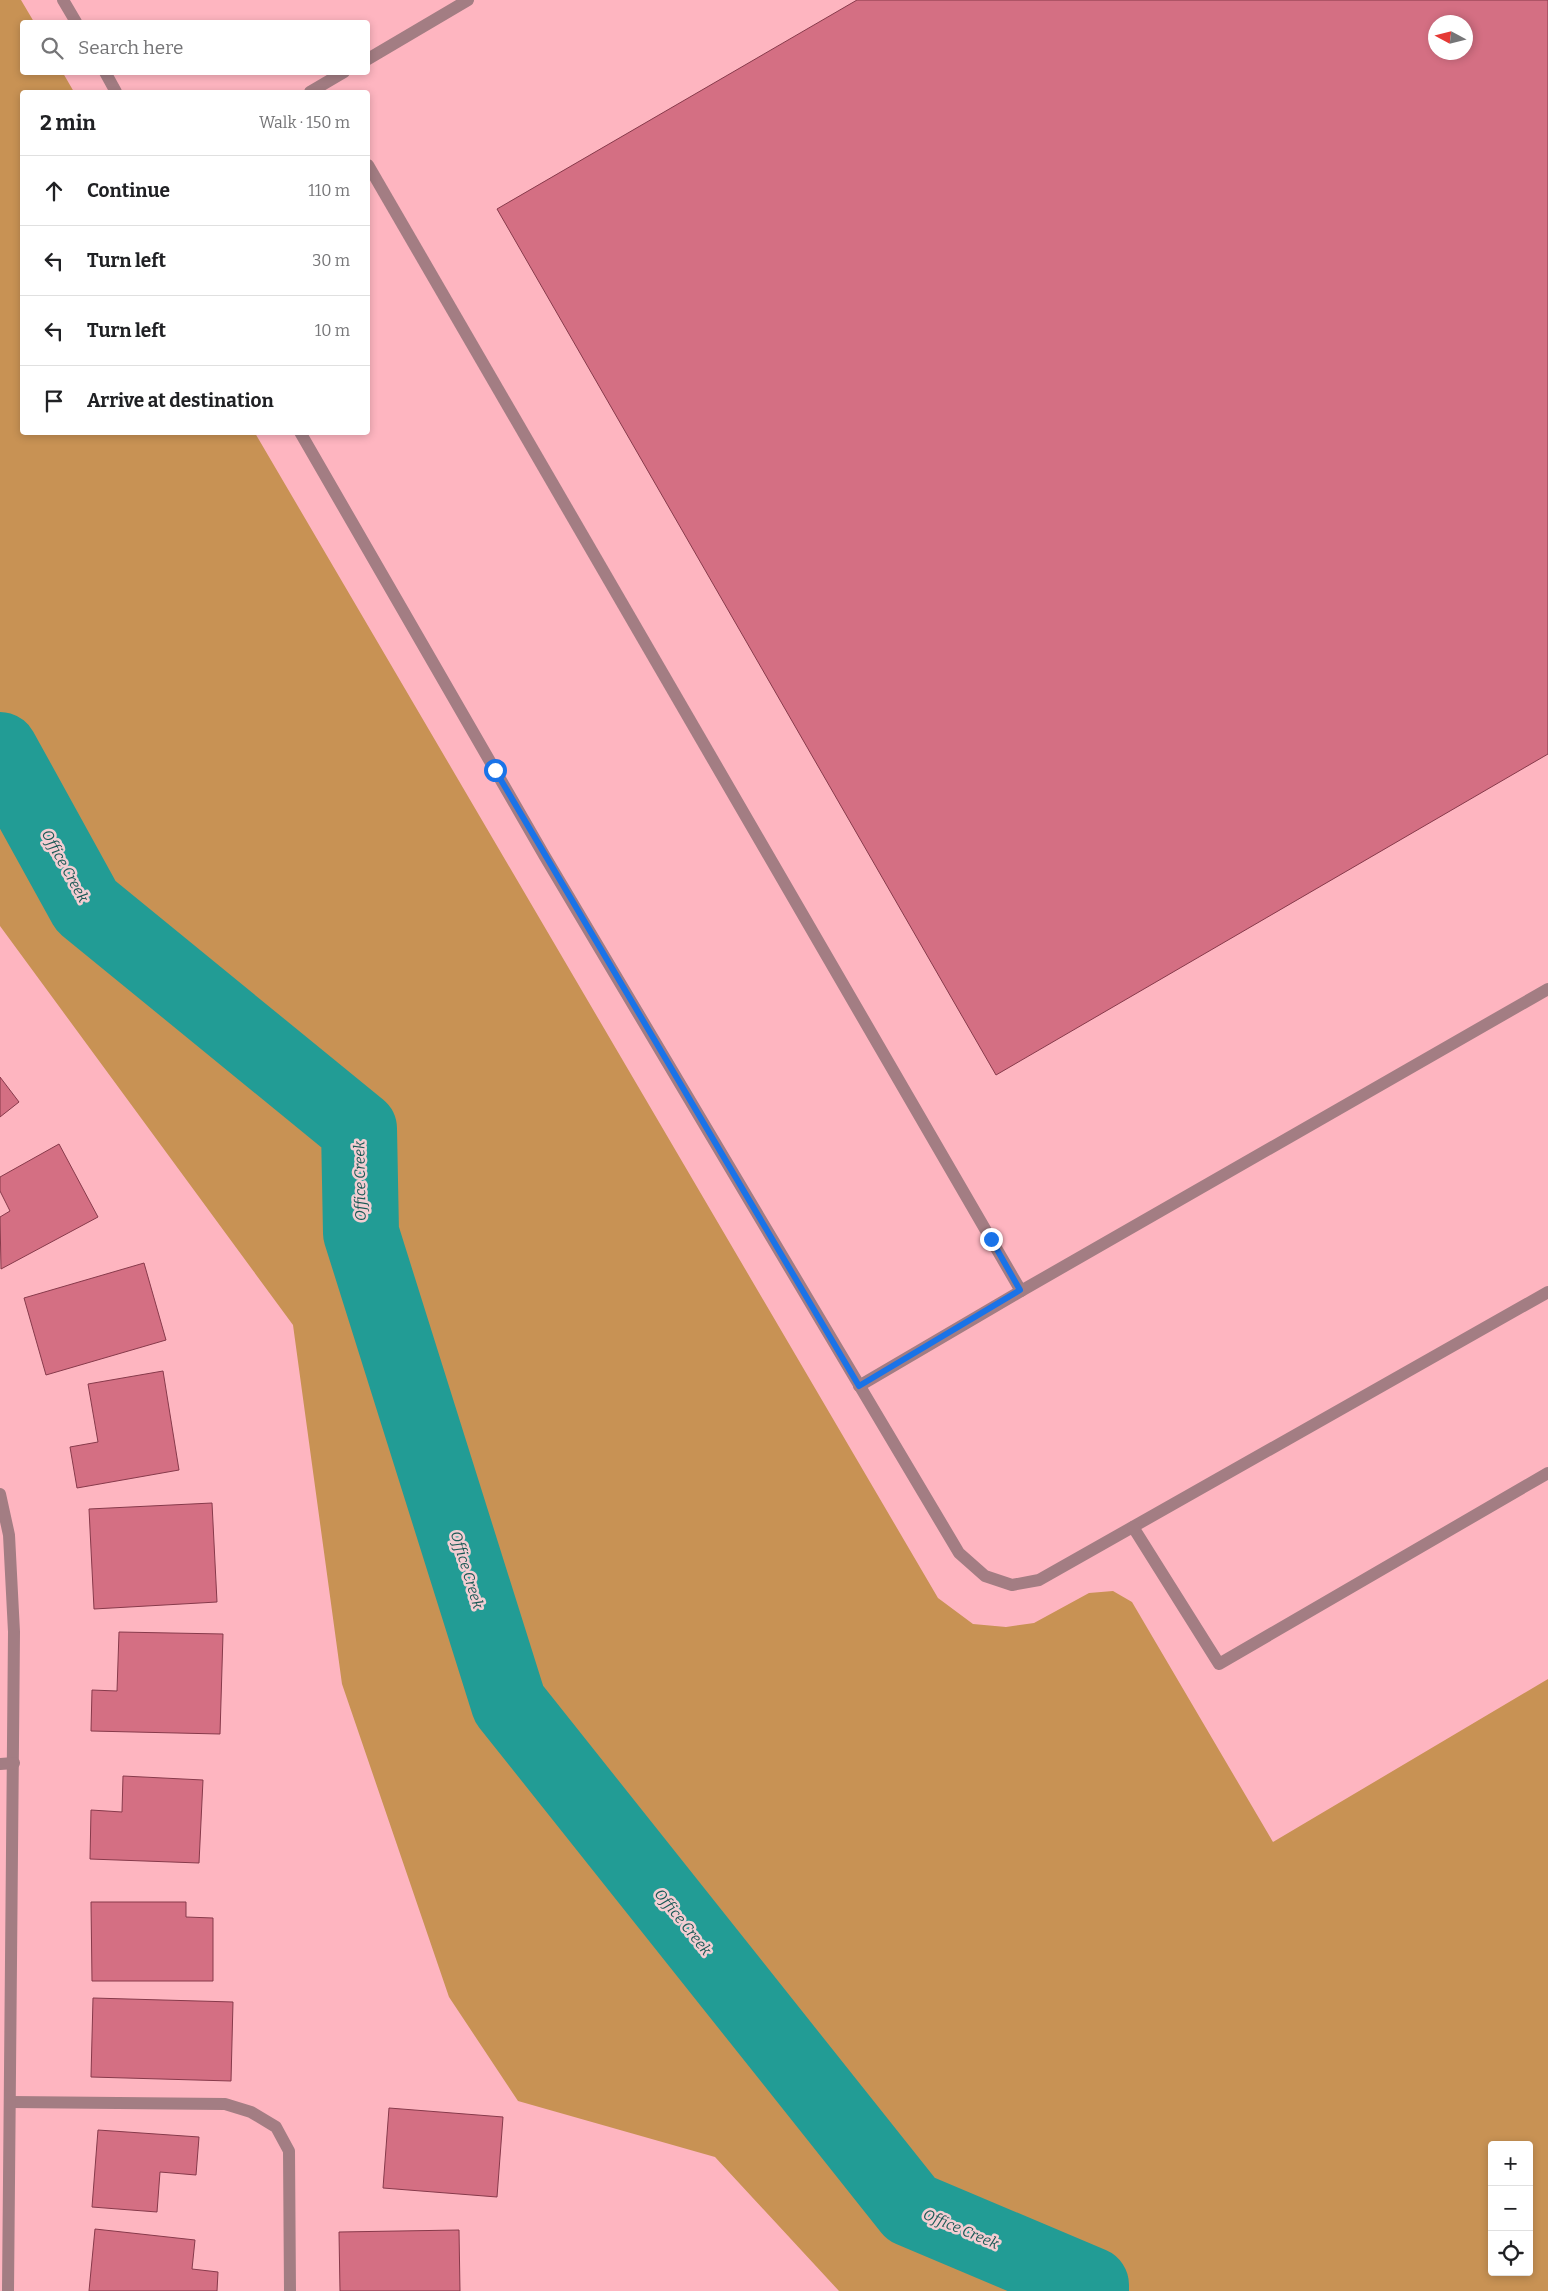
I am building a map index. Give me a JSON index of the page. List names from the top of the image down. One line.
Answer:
{"water":["Office Creek"],"north":"left","page":{"search":"Search here","heading":["2 min","Walk · 150 m"],"list":[["Continue","110 m"],["Turn left","30 m"],["Turn left","10 m"],"Arrive at destination"],"map_buttons":["+","−"]}}
